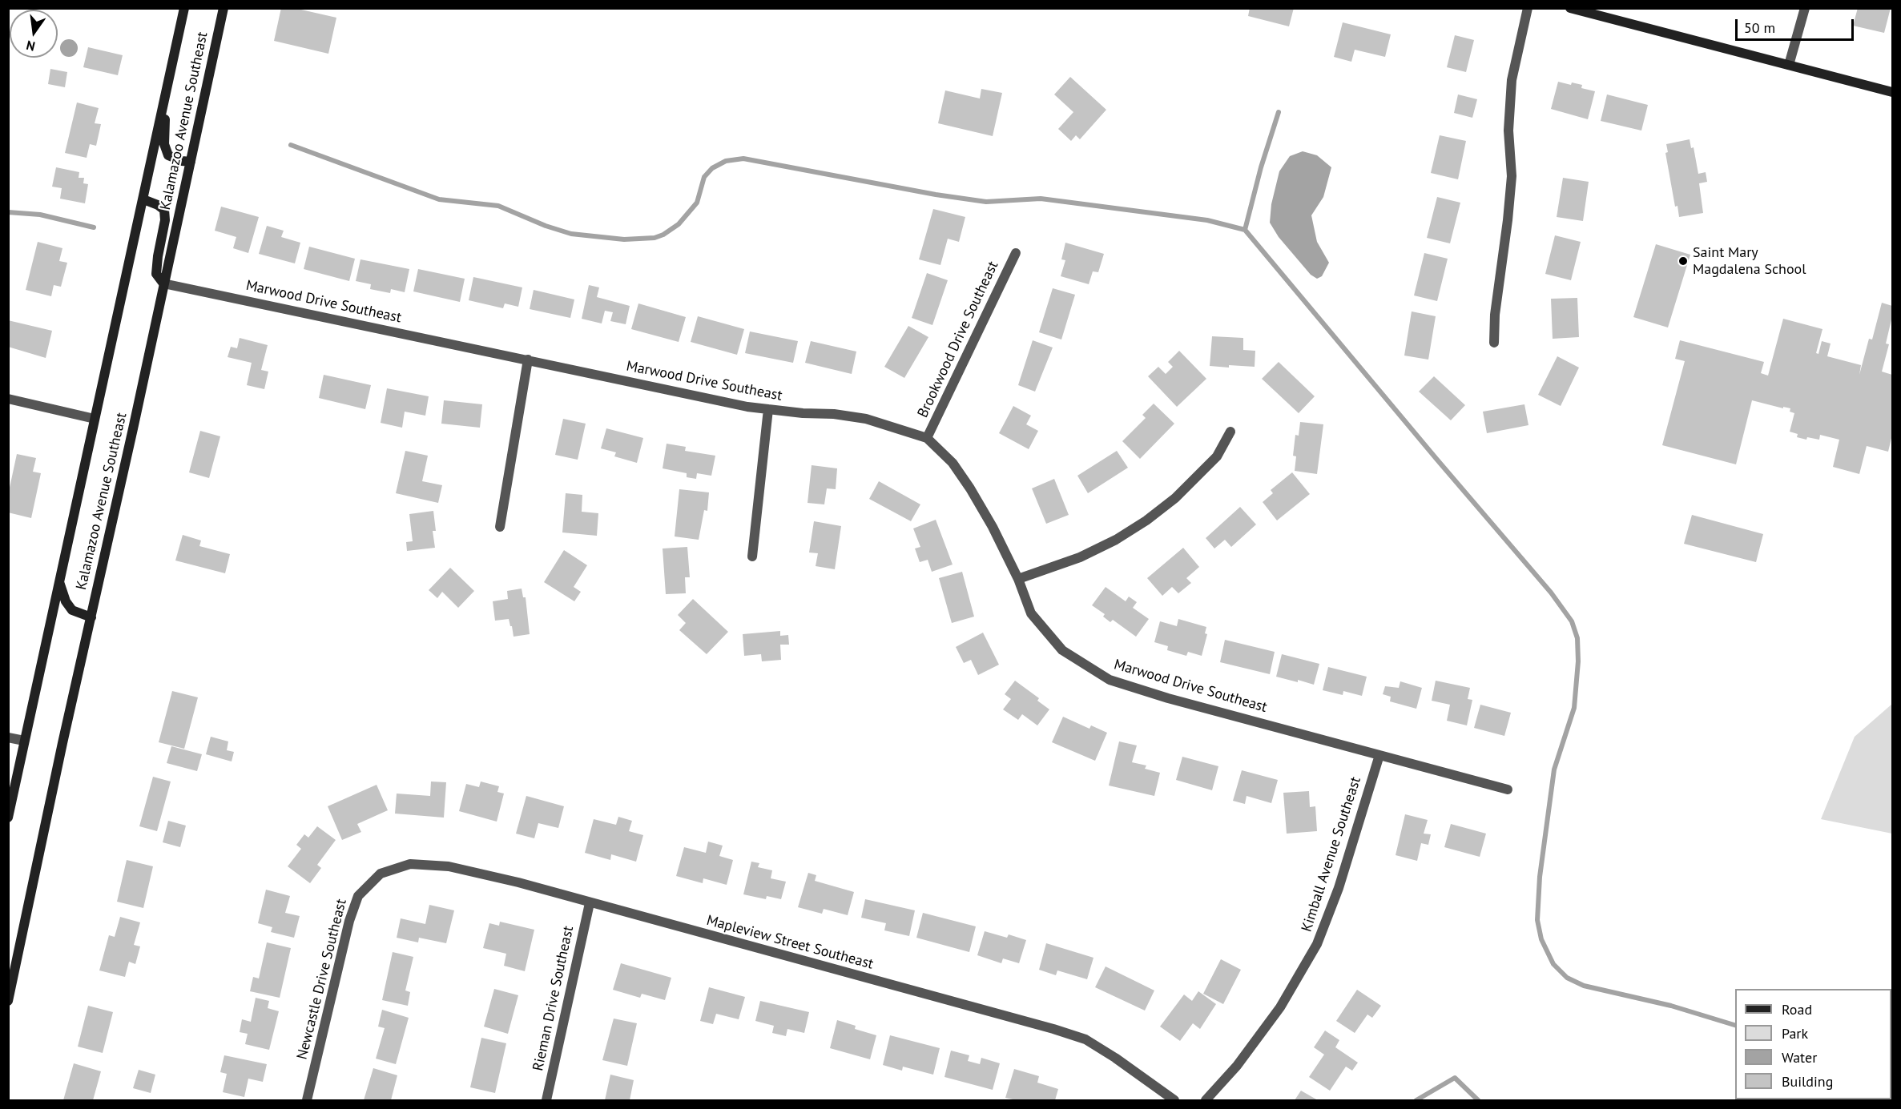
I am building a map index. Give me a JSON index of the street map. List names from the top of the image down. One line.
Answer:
{"streets":{"main road":["Kalamazoo Avenue Southeast"],"street":["Marwood Drive Southeast","Brookwood Drive Southeast","Kimball Avenue Southeast","Mapleview Street Southeast","Newcastle Drive Southeast","Rieman Drive Southeast"]},"crossings":[["Kalamazoo Avenue Southeast","Marwood Drive Southeast"],["Marwood Drive Southeast","Brookwood Drive Southeast"],["Marwood Drive Southeast","Kimball Avenue Southeast"],["Mapleview Street Southeast","Newcastle Drive Southeast"],["Mapleview Street Southeast","Rieman Drive Southeast"]],"places":["Saint Mary Magdalena School"],"legend":["Road","Park","Water","Building"],"scale_bar":"50 m","north":"bottom"}
